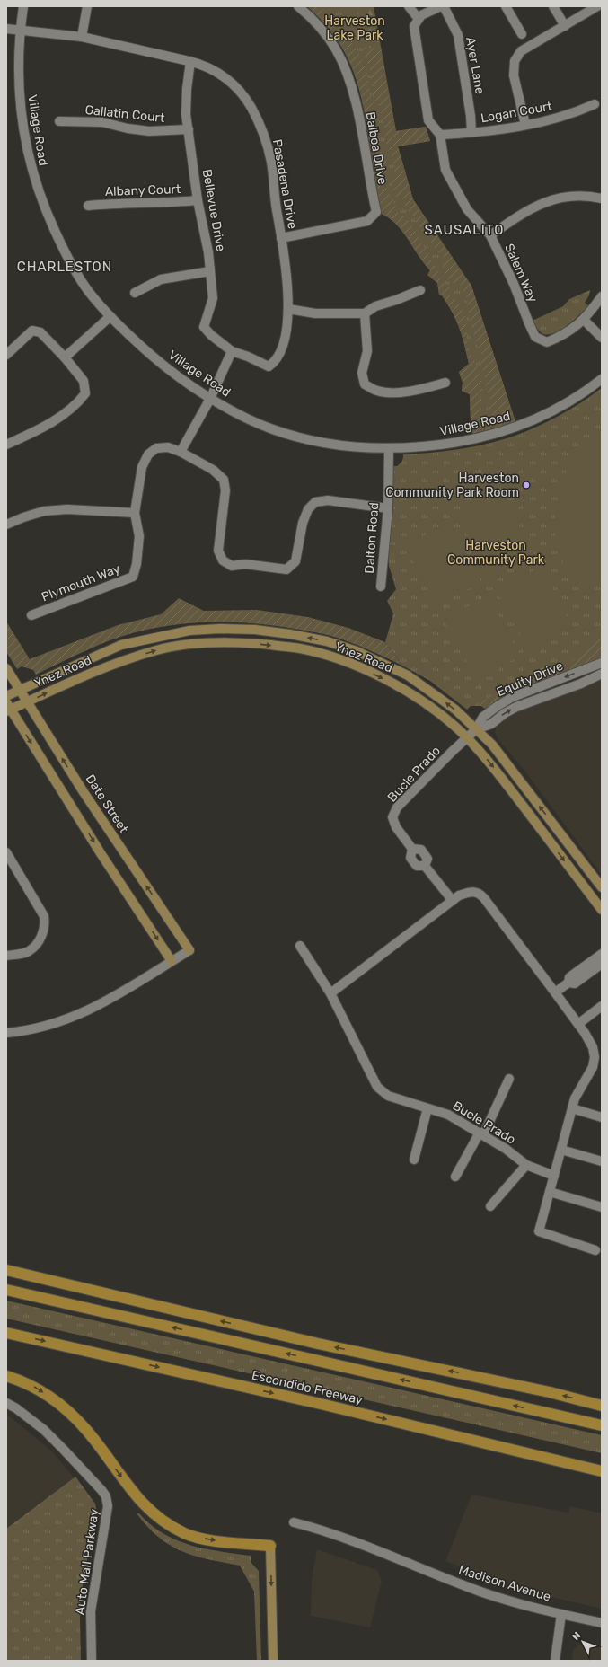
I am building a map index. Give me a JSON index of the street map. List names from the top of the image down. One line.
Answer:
{"streets":{"highway":["Escondido Freeway"],"main road":["Ynez Road","Date Street"],"street":["Ayer Lane","Logan Court","Gallatin Court","Village Road","Balboa Drive","Pasadena Drive","Albany Court","Bellevue Drive","Salem Way","Dalton Road","Plymouth Way","Equity Drive","Bucle Prado","Auto Mall Parkway","Madison Avenue"]},"crossings":[["Ayer Lane","Logan Court"],["Logan Court","Salem Way"],["Gallatin Court","Bellevue Drive"],["Village Road","Pasadena Drive"],["Village Road","Dalton Road"],["Balboa Drive","Pasadena Drive"],["Pasadena Drive","Bellevue Drive"],["Albany Court","Bellevue Drive"],["Ynez Road","Equity Drive"],["Ynez Road","Bucle Prado"],["Ynez Road","Date Street"],["Equity Drive","Bucle Prado"]],"districts":["SAUSALITO","CHARLESTON"],"parks":["Harveston Lake Park","Harveston Community Park"],"places":["Harveston Community Park Room"],"north":"top left"}
